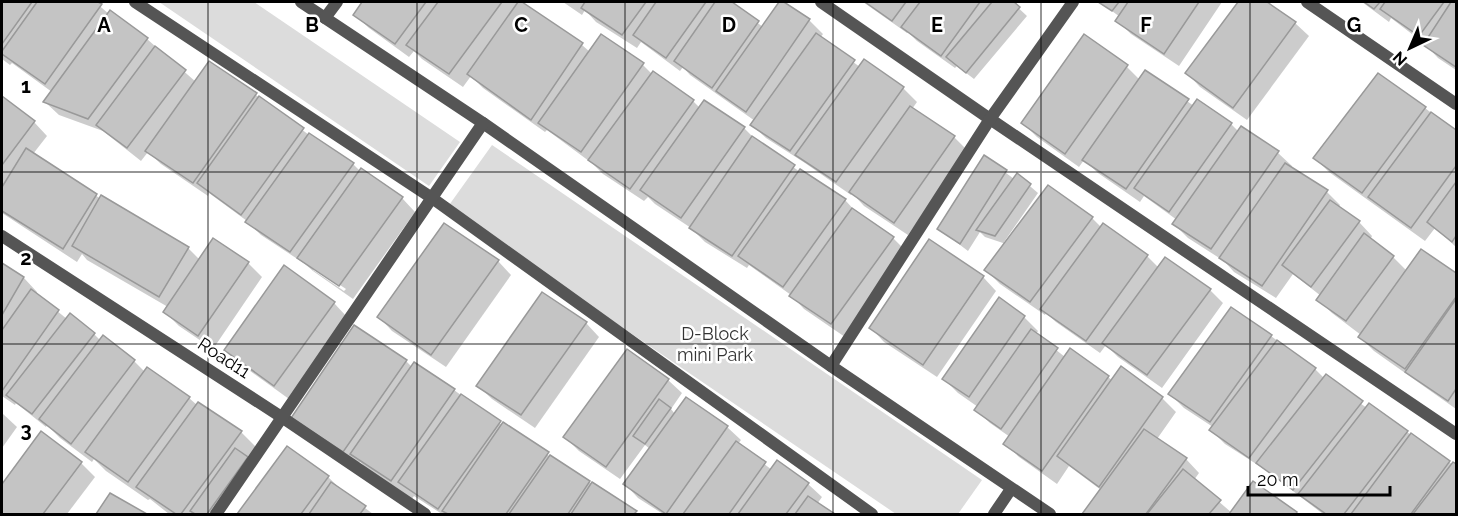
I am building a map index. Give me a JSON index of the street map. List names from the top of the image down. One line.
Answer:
{"streets":{"street":["Road11"]},"parks":["D-Block mini Park"],"scale_bar":"20 m","north":"bottom left","grid":{"columns":["A","B","C","D","E","F","G"],"rows":["1","2","3"]}}
